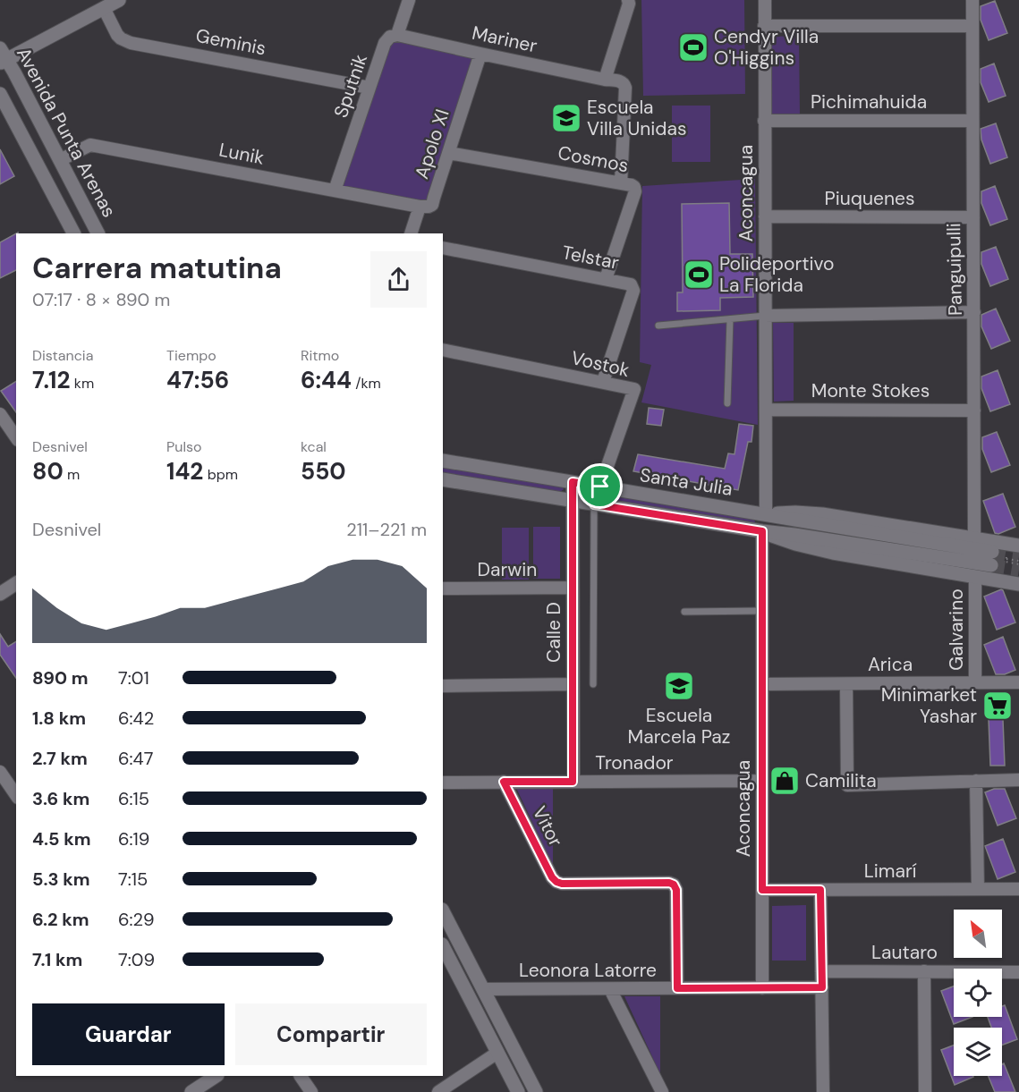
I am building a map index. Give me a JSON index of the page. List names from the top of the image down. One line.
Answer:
{"streets":{"main road":["Avenida Punta Arenas","Santa Julia"],"street":["Mariner","Geminis","Sputnik","Pichimahuida","Apolo XI","Lunik","Cosmos","Aconcagua","Piuquenes","Telstar","Panguipulli","Vostok","Monte Stokes","Darwin","Galvarino","Calle D","Arica","Tronador","Vitor","Limarí","Lautaro","Leonora Latorre"]},"crossings":[["Mariner","Sputnik"],["Mariner","Apolo XI"],["Mariner","Cosmos"],["Geminis","Sputnik"],["Sputnik","Lunik"],["Pichimahuida","Aconcagua"],["Pichimahuida","Panguipulli"],["Avenida Punta Arenas","Lunik"],["Apolo XI","Lunik"],["Apolo XI","Cosmos"],["Cosmos","Telstar"],["Aconcagua","Piuquenes"],["Aconcagua","Monte Stokes"],["Aconcagua","Santa Julia"],["Aconcagua","Arica"],["Aconcagua","Tronador"],["Aconcagua","Limarí"],["Aconcagua","Leonora Latorre"],["Piuquenes","Panguipulli"],["Telstar","Vostok"],["Panguipulli","Monte Stokes"],["Panguipulli","Santa Julia"],["Vostok","Santa Julia"],["Santa Julia","Galvarino"],["Santa Julia","Calle D"],["Darwin","Calle D"],["Galvarino","Arica"],["Calle D","Tronador"],["Tronador","Vitor"],["Vitor","Leonora Latorre"]],"places":{"sports":["Cendyr Villa O'Higgins","Polideportivo La Florida"],"school or university":["Escuela Villa Unidas","Escuela Marcela Paz"],"supermarket":["Minimarket Yashar"],"shop":["Camilita"]},"north":"top left","page":{"heading":["Carrera matutina","07:17 · 8 × 890 m"],"stats":[["Distancia","7.12 km"],["Tiempo","47:56"],["Ritmo","6:44 /km"],["Desnivel","80 m"],["Pulso","142 bpm"],["kcal","550"]],"chart":["Desnivel","211–221 m"],"list":[{"name":"890 m","note":"7:01"},{"name":"1.8 km","note":"6:42"},{"name":"2.7 km","note":"6:47"},{"name":"3.6 km","note":"6:15"},{"name":"4.5 km","note":"6:19"},{"name":"5.3 km","note":"7:15"},{"name":"6.2 km","note":"6:29"},{"name":"7.1 km","note":"7:09"}],"buttons":["Guardar","Compartir"]}}
